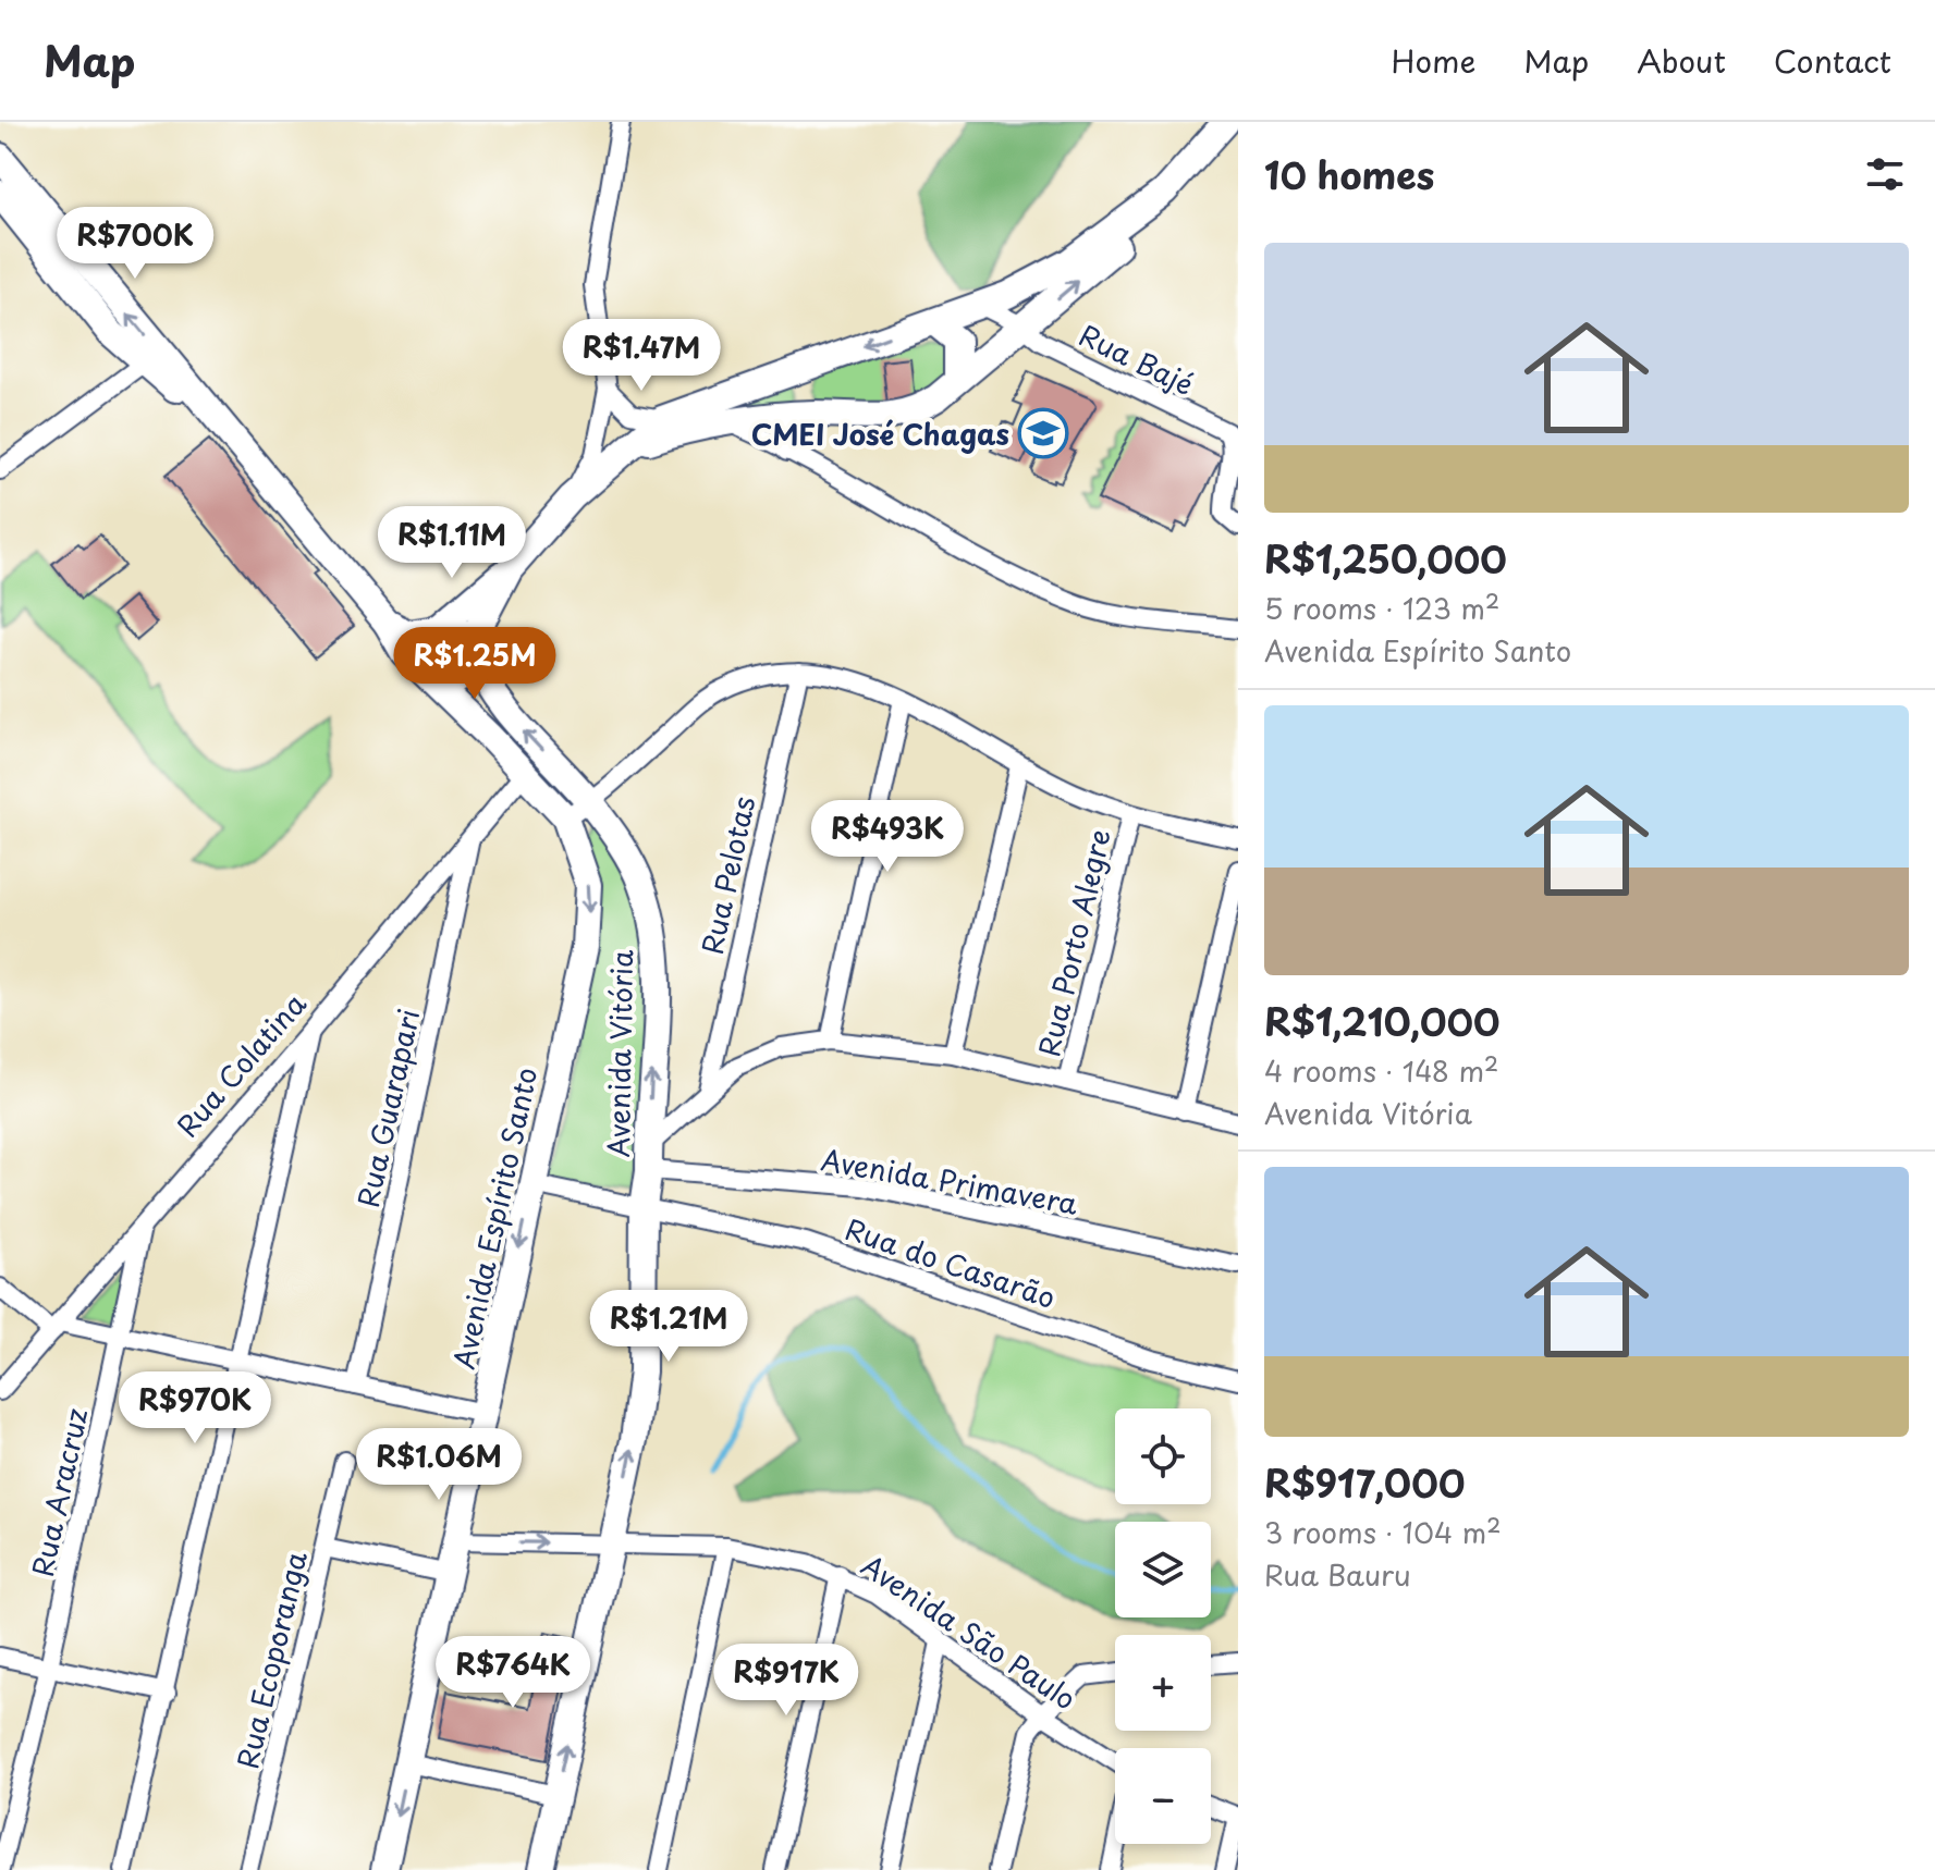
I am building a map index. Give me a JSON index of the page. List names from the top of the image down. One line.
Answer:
{"streets":{"street":["Rua Bajé","Rua Pelotas","Rua Porto Alegre","Avenida Vitória","Rua Colatina","Rua Guarapari","Avenida Primavera","Avenida Espírito Santo","Rua do Casarão","Rua Aracruz","Avenida São Paulo","Rua Ecoporanga"]},"crossings":[["Avenida Vitória","Avenida Primavera"],["Avenida Vitória","Avenida Espírito Santo"],["Avenida Vitória","Rua do Casarão"],["Avenida Vitória","Avenida São Paulo"],["Rua Colatina","Rua Guarapari"],["Rua Colatina","Avenida Espírito Santo"],["Rua Colatina","Rua Aracruz"],["Avenida Espírito Santo","Avenida São Paulo"]],"one_way":["Avenida Espírito Santo"],"places":{"school or university":["CMEI José Chagas"]},"page":{"header":"Map","nav":["Home","Map","About","Contact"],"heading":"10 homes","price":["R$700K","R$1.47M","R$1.11M","R$1.25M","R$493K","R$1.21M","R$970K","R$1.06M","R$764K","R$917K"],"list":[{"name":"R$1,250,000","note":"5 rooms · 123 m² · Avenida Espírito Santo"},{"name":"R$1,210,000","note":"4 rooms · 148 m² · Avenida Vitória"},{"name":"R$917,000","note":"3 rooms · 104 m² · Rua Bauru"}],"map_buttons":["+","−"]}}
